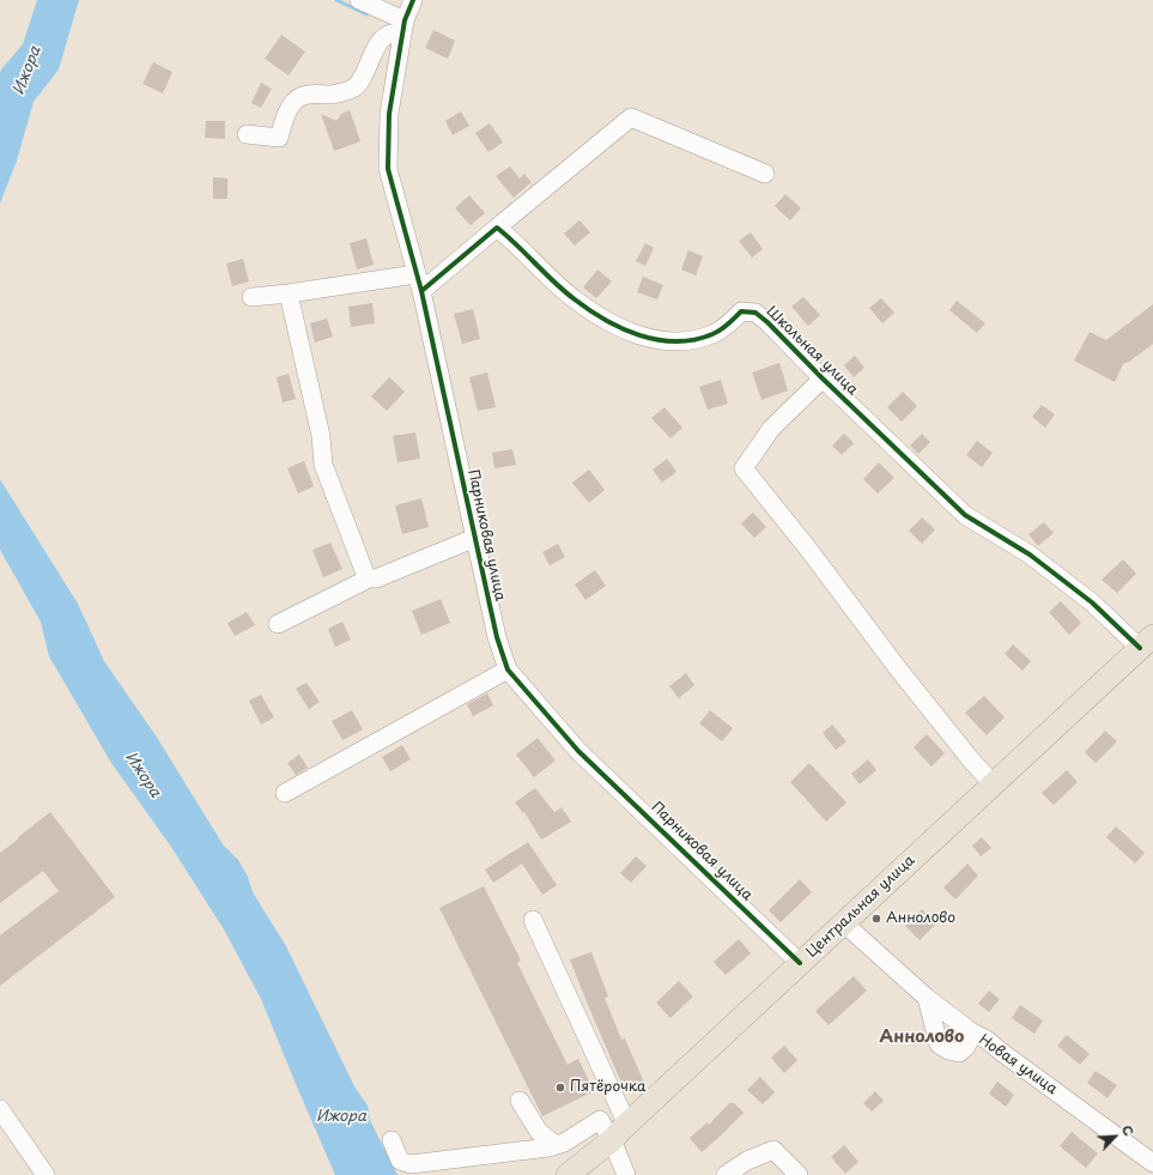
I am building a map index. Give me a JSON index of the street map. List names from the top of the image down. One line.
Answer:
{"streets":{"main road":["Центральная улица"],"street":["Школьная улица","Парниковая улица","Новая улица"]},"crossings":[["Школьная улица","Центральная улица"],["Парниковая улица","Центральная улица"],["Центральная улица","Новая улица"]],"districts":["Аннолово"],"water":["Ижора"],"places":["Аннолово","Пятёрочка"],"north":"top right"}
